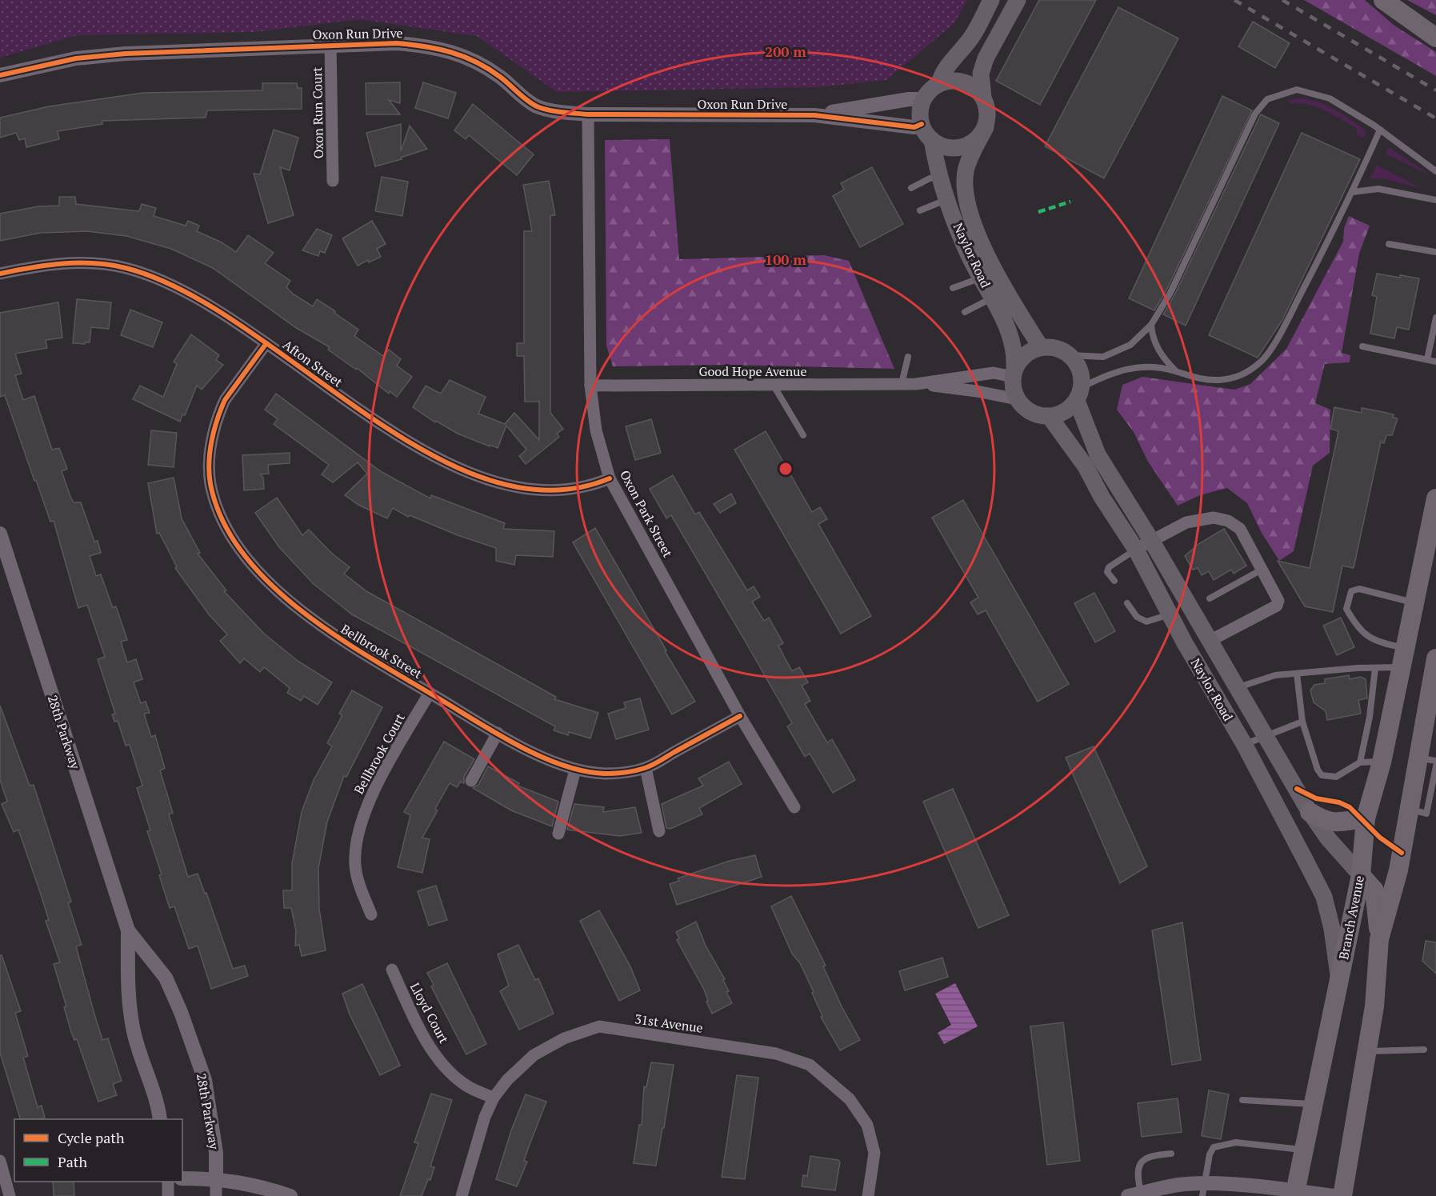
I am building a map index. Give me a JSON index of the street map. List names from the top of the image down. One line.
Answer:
{"streets":{"highway":["Branch Avenue"],"main road":["Naylor Road"],"street":["Oxon Run Drive","Oxon Run Court","Afton Street","Good Hope Avenue","Oxon Park Street","Bellbrook Street","28th Parkway","Bellbrook Court","Lloyd Court","31st Avenue"]},"crossings":[["Oxon Run Drive","Oxon Run Court"],["Oxon Run Drive","Naylor Road"],["Oxon Run Drive","Oxon Park Street"],["Naylor Road","Good Hope Avenue"],["Naylor Road","Branch Avenue"],["Afton Street","Oxon Park Street"],["Afton Street","Bellbrook Street"],["Good Hope Avenue","Oxon Park Street"],["Oxon Park Street","Bellbrook Street"],["Bellbrook Street","Bellbrook Court"],["Lloyd Court","31st Avenue"]],"legend":["Cycle path","Path"],"rings":["200 m","100 m"]}
